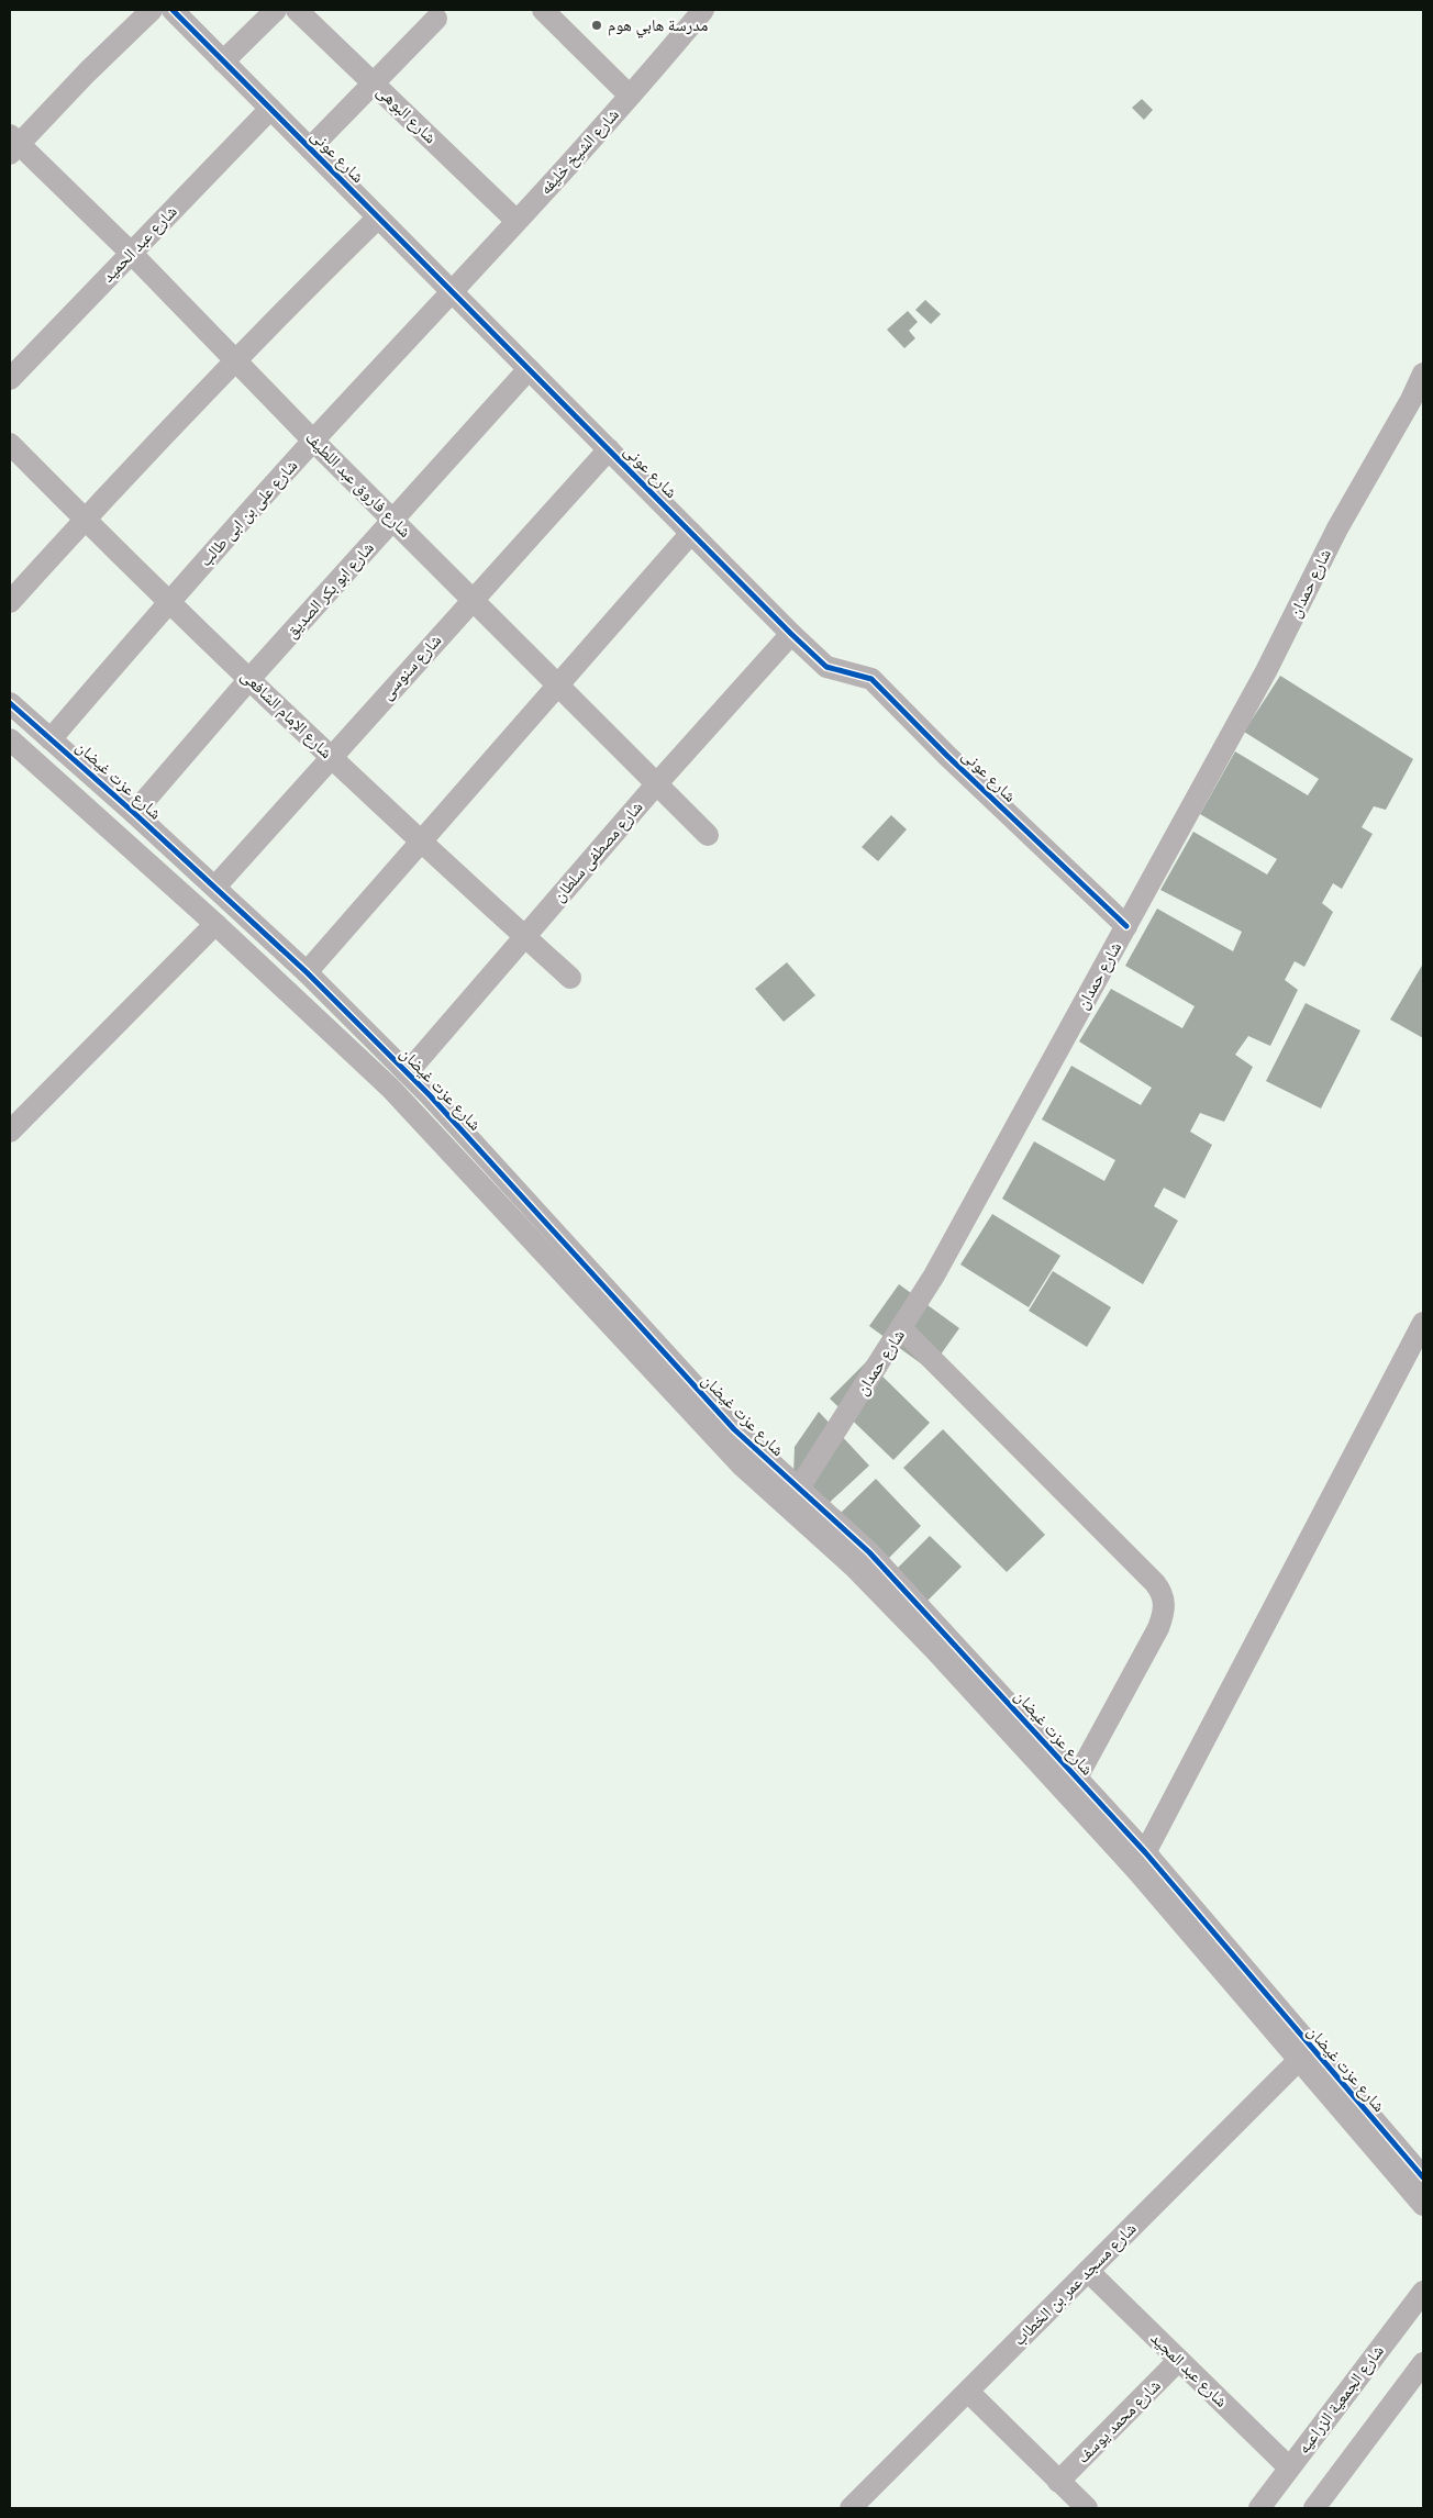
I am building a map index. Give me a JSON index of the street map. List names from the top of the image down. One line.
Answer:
{"streets":{"street":["شارع البوهى","شارع الشيخ خليفه","شارع عونى","شارع عبد الحميد","شارع فاروق عبد اللطيف","شارع على بن ابى طالب","شارع حمدان","شارع ابو بكر الصديق","شارع سنوسى","شارع الإمام الشافعى","شارع عزت غيضان","شارع مصطفى سلطان","شارع مسجد عمر بن الخطاب","شارع عبد المجيد","شارع الجمعية الزراعيه","شارع محمد يوسف"]},"crossings":[["شارع البوهى","شارع الشيخ خليفه"],["شارع الشيخ خليفه","شارع عونى"],["شارع الشيخ خليفه","شارع على بن ابى طالب"],["شارع عونى","شارع عبد الحميد"],["شارع عونى","شارع على بن ابى طالب"],["شارع عونى","شارع حمدان"],["شارع عونى","شارع ابو بكر الصديق"],["شارع عونى","شارع سنوسى"],["شارع عونى","شارع مصطفى سلطان"],["شارع عبد الحميد","شارع فاروق عبد اللطيف"],["شارع فاروق عبد اللطيف","شارع على بن ابى طالب"],["شارع فاروق عبد اللطيف","شارع ابو بكر الصديق"],["شارع فاروق عبد اللطيف","شارع سنوسى"],["شارع فاروق عبد اللطيف","شارع مصطفى سلطان"],["شارع على بن ابى طالب","شارع الإمام الشافعى"],["شارع على بن ابى طالب","شارع عزت غيضان"],["شارع حمدان","شارع عزت غيضان"],["شارع ابو بكر الصديق","شارع الإمام الشافعى"],["شارع ابو بكر الصديق","شارع عزت غيضان"],["شارع سنوسى","شارع الإمام الشافعى"],["شارع سنوسى","شارع عزت غيضان"],["شارع الإمام الشافعى","شارع مصطفى سلطان"],["شارع عزت غيضان","شارع مصطفى سلطان"],["شارع عزت غيضان","شارع مسجد عمر بن الخطاب"],["شارع مسجد عمر بن الخطاب","شارع عبد المجيد"],["شارع عبد المجيد","شارع الجمعية الزراعيه"],["شارع عبد المجيد","شارع محمد يوسف"]],"places":["مدرسة هابي هوم"]}
